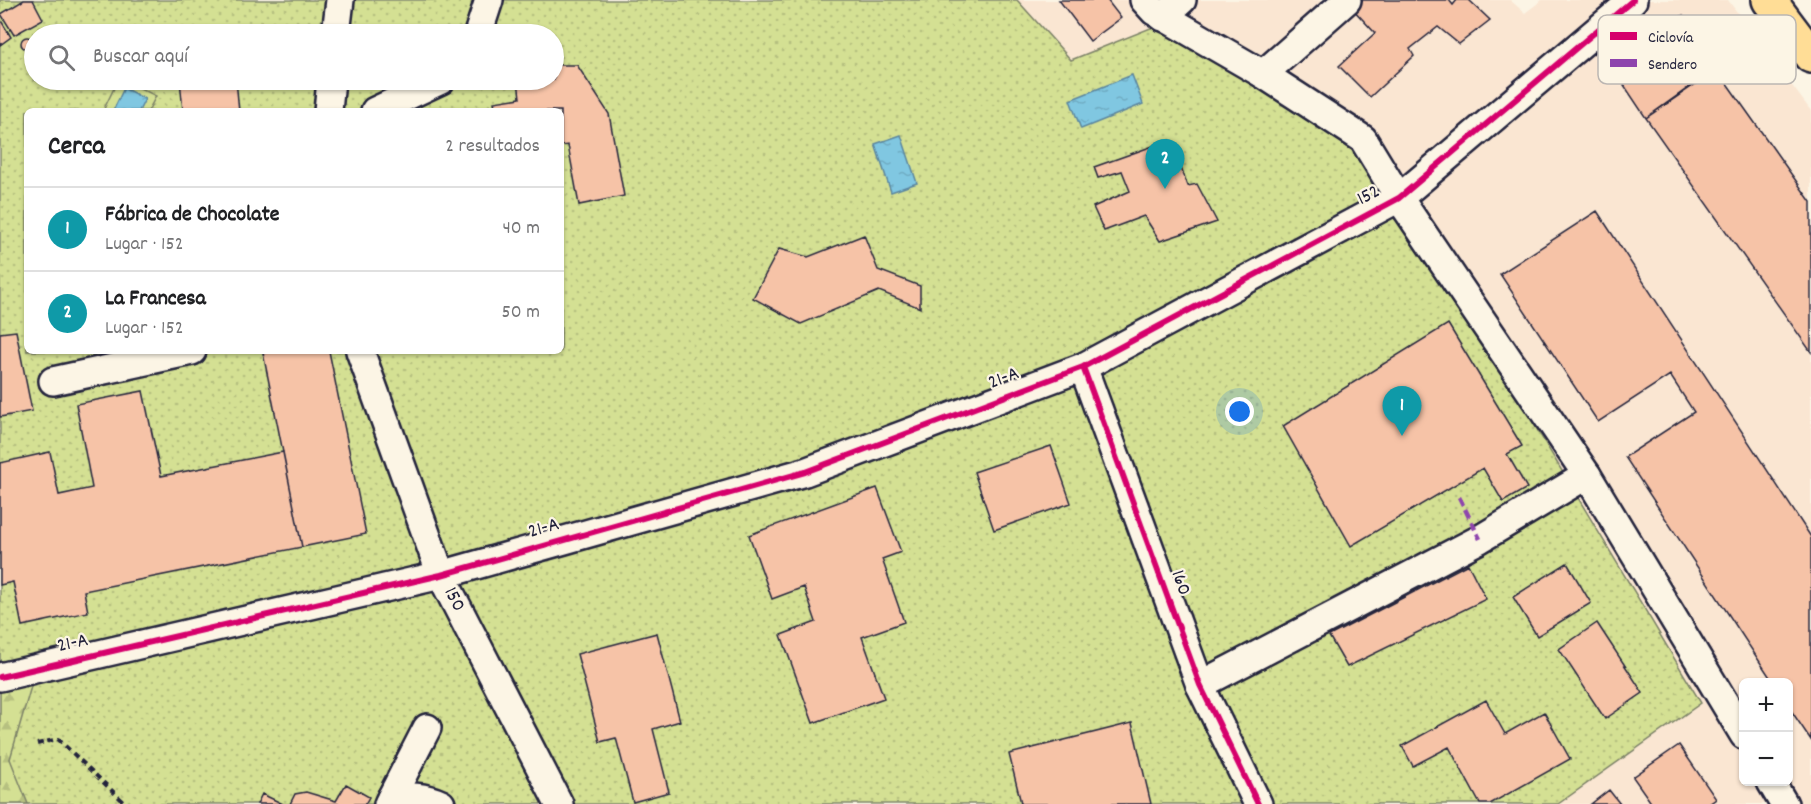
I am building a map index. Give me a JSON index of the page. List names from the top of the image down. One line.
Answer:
{"streets":{"street":["152","21-A","160","150"]},"crossings":[["152","21-A"],["152","160"],["21-A","160"],["21-A","150"]],"legend":["Ciclovía","Sendero"],"page":{"search":"Buscar aquí","heading":["Cerca","2 resultados"],"pins":["2","1"],"list":[{"mark":"1","name":"Fábrica de Chocolate","note":"Lugar · 152","value":"40 m"},{"mark":"2","name":"La Francesa","note":"Lugar · 152","value":"50 m"}],"map_buttons":["+","−"]}}
